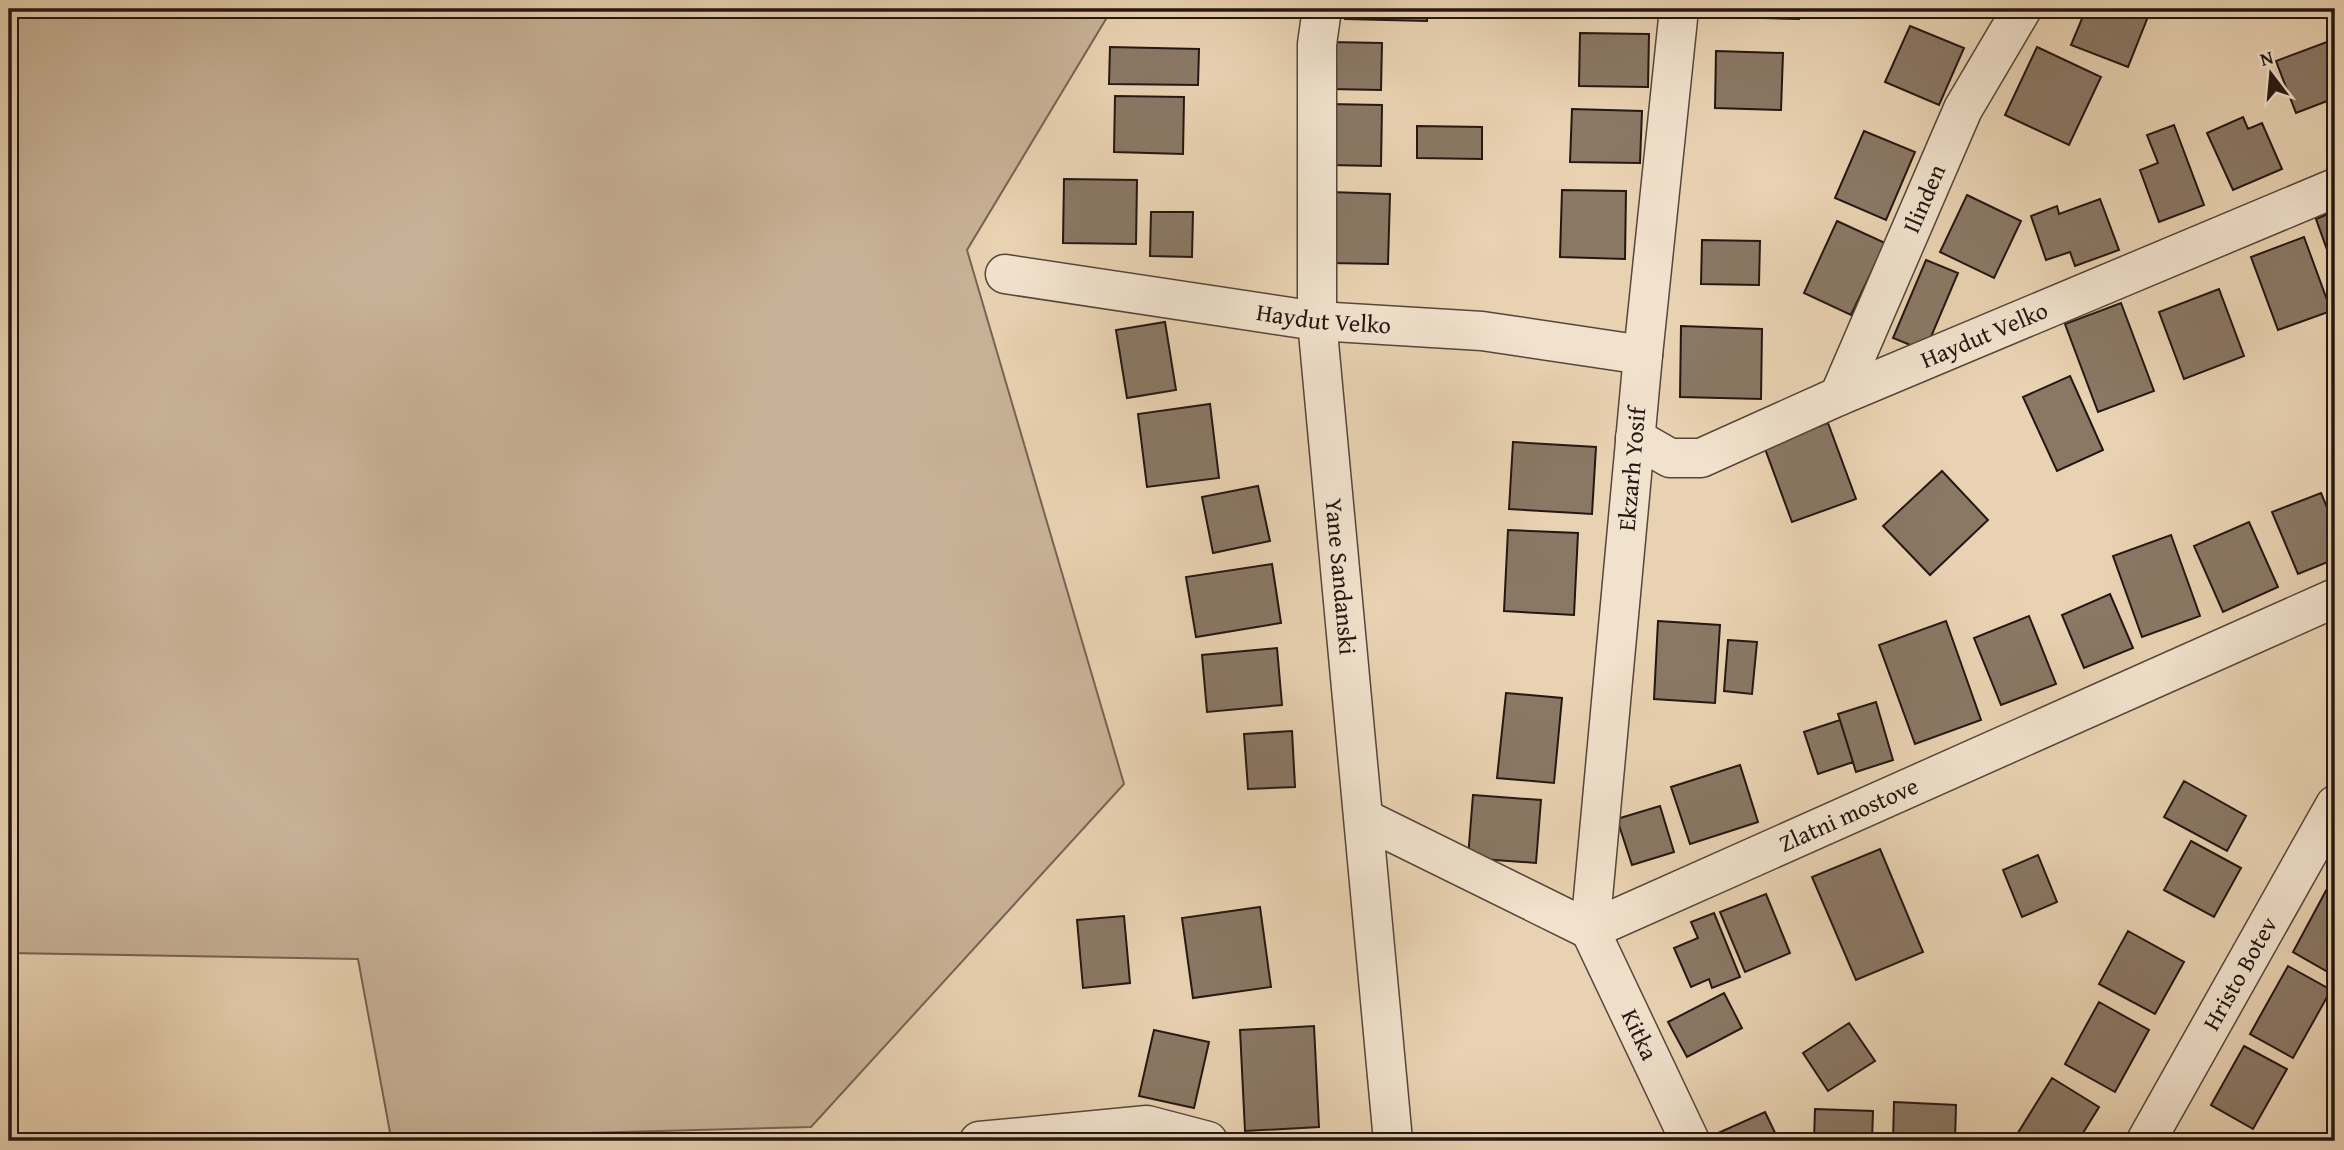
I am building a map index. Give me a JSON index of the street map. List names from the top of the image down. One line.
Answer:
{"streets":{"street":["Ilinden","Haydut Velko","Ekzarh Yosif","Yane Sandanski","Zlatni mostove","Hristo Botev","Kitka"]},"crossings":[["Ilinden","Haydut Velko"],["Haydut Velko","Ekzarh Yosif"],["Haydut Velko","Yane Sandanski"],["Ekzarh Yosif","Zlatni mostove"],["Ekzarh Yosif","Kitka"],["Zlatni mostove","Kitka"]],"north":"top"}
